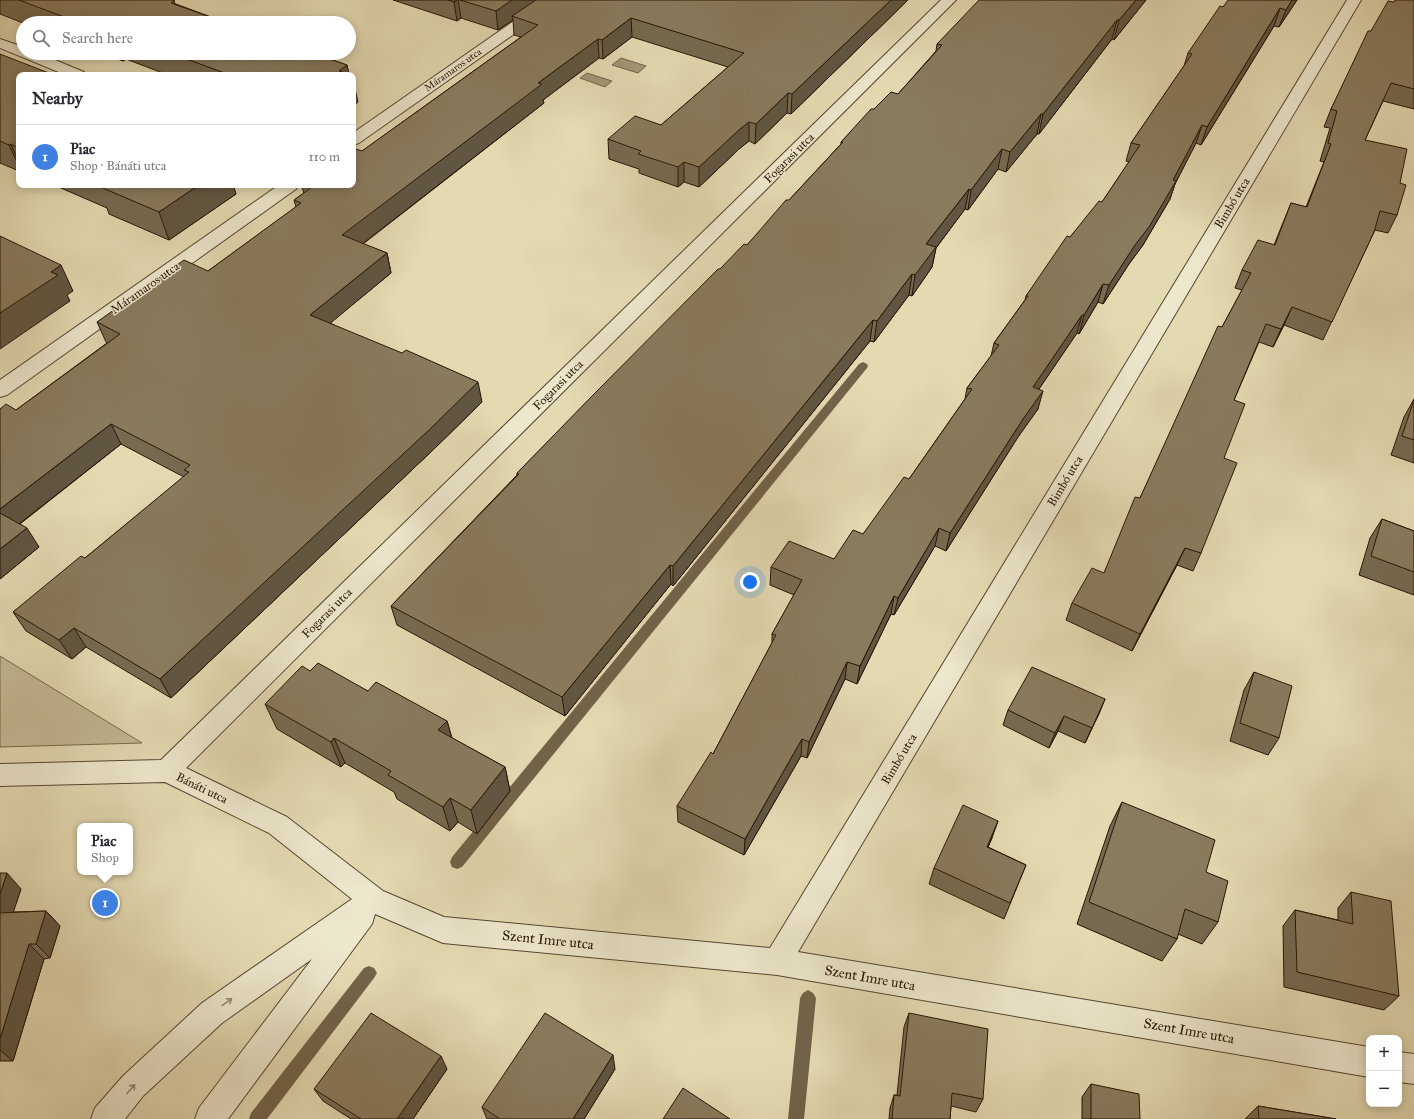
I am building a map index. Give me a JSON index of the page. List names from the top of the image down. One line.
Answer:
{"streets":{"street":["Máramaros utca","Fogarasi utca","Bimbó utca","Bánáti utca","Szent Imre utca"]},"crossings":[["Fogarasi utca","Bánáti utca"],["Bimbó utca","Szent Imre utca"],["Bánáti utca","Szent Imre utca"]],"page":{"search":"Search here","heading":"Nearby","list":[{"mark":"1","name":"Piac","note":"Shop · Bánáti utca","value":"110 m"}],"popup":["Piac","Shop"],"pins":"1","map_buttons":["+","−"]}}
